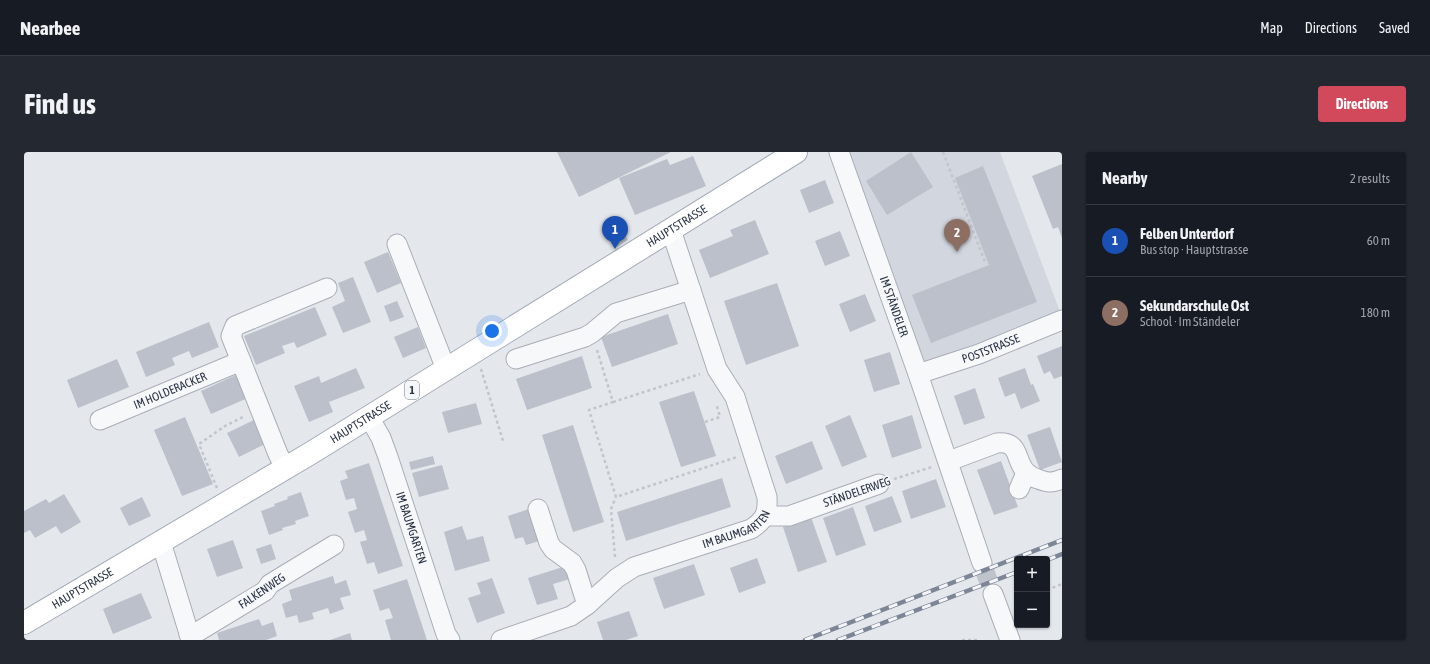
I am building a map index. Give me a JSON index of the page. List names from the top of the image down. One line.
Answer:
{"streets":{"main road":["HAUPTSTRASSE","1"],"street":["IM STÄNDELER","POSTSTRASSE","IM HOLDERACKER","STÄNDELERWEG","IM BAUMGARTEN","FALKENWEG"]},"crossings":[["HAUPTSTRASSE","IM BAUMGARTEN"],["IM STÄNDELER","POSTSTRASSE"],["IM STÄNDELER","STÄNDELERWEG"],["STÄNDELERWEG","IM BAUMGARTEN"]],"page":{"header":"Nearbee","nav":["Map","Directions","Saved"],"buttons":"Directions","title":"Find us","heading":["Nearby","2 results"],"list":[{"mark":"1","name":"Felben Unterdorf","note":"Bus stop · Hauptstrasse","value":"60 m"},{"mark":"2","name":"Sekundarschule Ost","note":"School · Im Ständeler","value":"180 m"}],"pins":["1","2"],"map_buttons":["+","−"]}}
